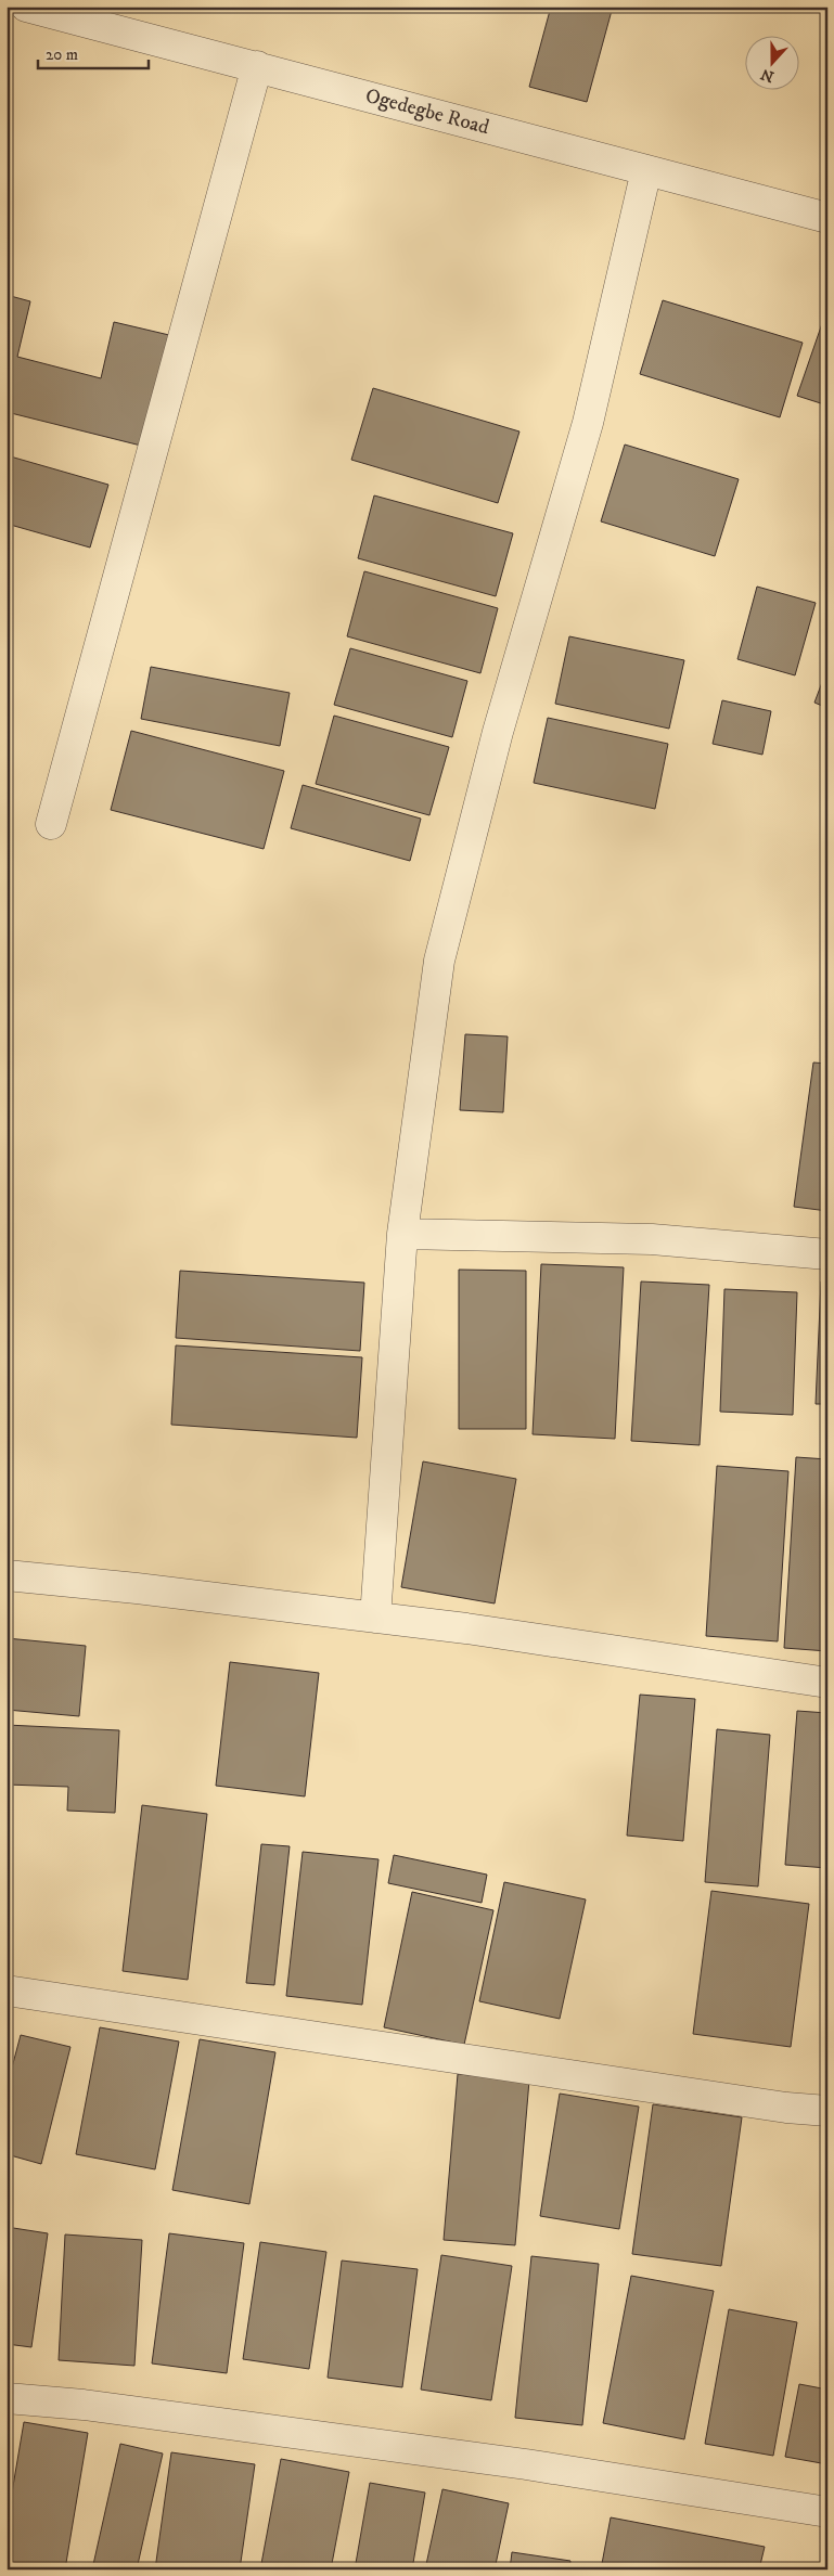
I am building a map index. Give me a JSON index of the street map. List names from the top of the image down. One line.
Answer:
{"streets":{"street":["Ogedegbe Road"]},"scale_bar":"20 m","north":"bottom"}
